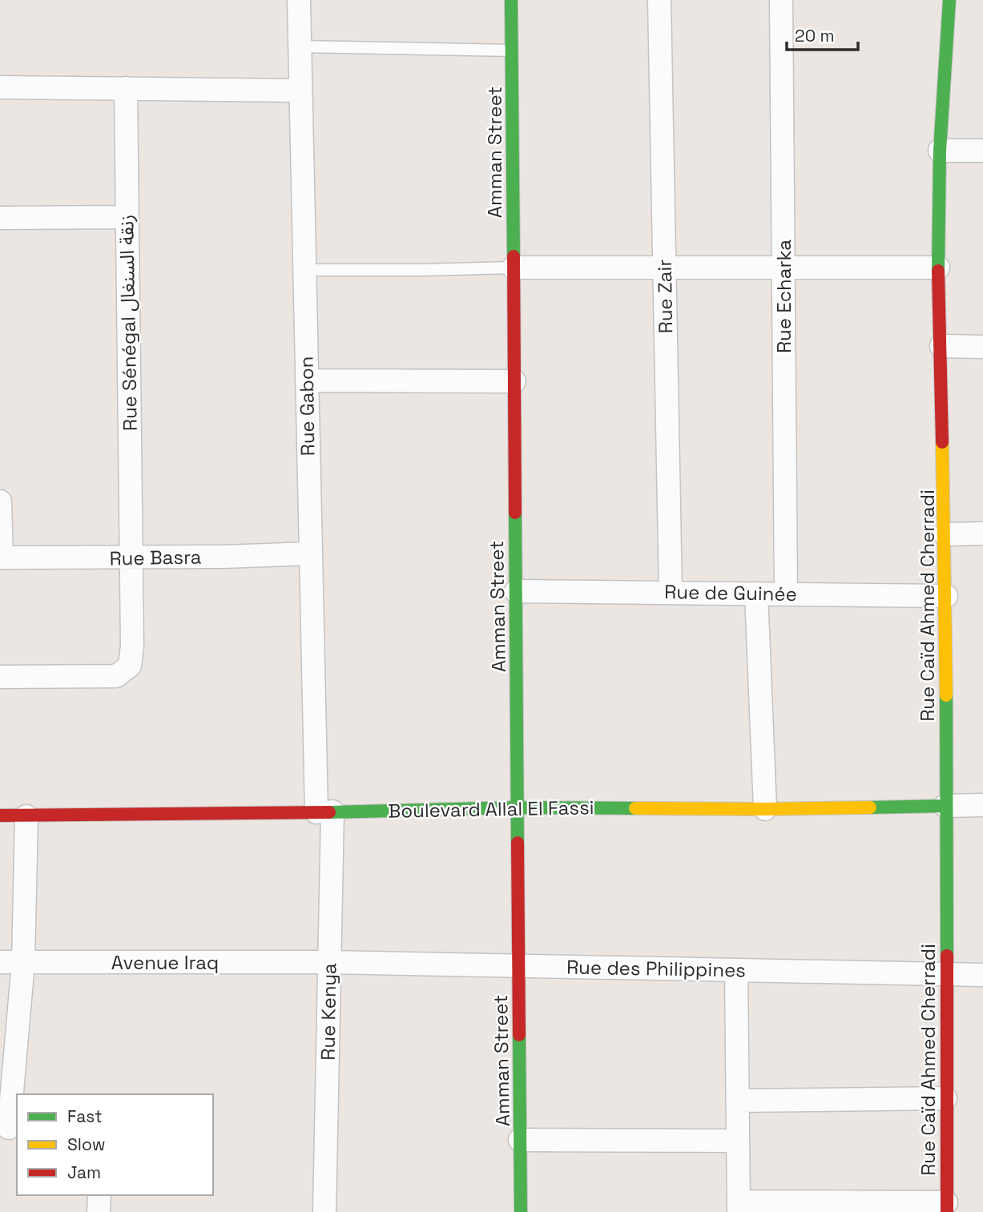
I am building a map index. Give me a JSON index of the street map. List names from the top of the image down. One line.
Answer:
{"streets":{"street":["Amman Street","Rue Zair","Rue Echarka","Rue Sénégal زنقة السنغال","Rue Gabon","Rue Basra","Rue de Guinée","Rue Caïd Ahmed Cherradi","Boulevard Allal El Fassi","Avenue Iraq","Rue des Philippines","Rue Kenya"]},"crossings":[["Amman Street","Rue de Guinée"],["Amman Street","Boulevard Allal El Fassi"],["Amman Street","Rue des Philippines"],["Rue Zair","Rue de Guinée"],["Rue Echarka","Rue de Guinée"],["Rue Sénégal زنقة السنغال","Rue Basra"],["Rue Gabon","Rue Basra"],["Rue Gabon","Boulevard Allal El Fassi"],["Rue Gabon","Rue Kenya"],["Rue de Guinée","Rue Caïd Ahmed Cherradi"],["Rue Caïd Ahmed Cherradi","Boulevard Allal El Fassi"],["Rue Caïd Ahmed Cherradi","Rue des Philippines"],["Boulevard Allal El Fassi","Rue Kenya"],["Avenue Iraq","Rue des Philippines"],["Avenue Iraq","Rue Kenya"],["Rue des Philippines","Rue Kenya"]],"legend":["Fast","Slow","Jam"],"scale_bar":"20 m"}
